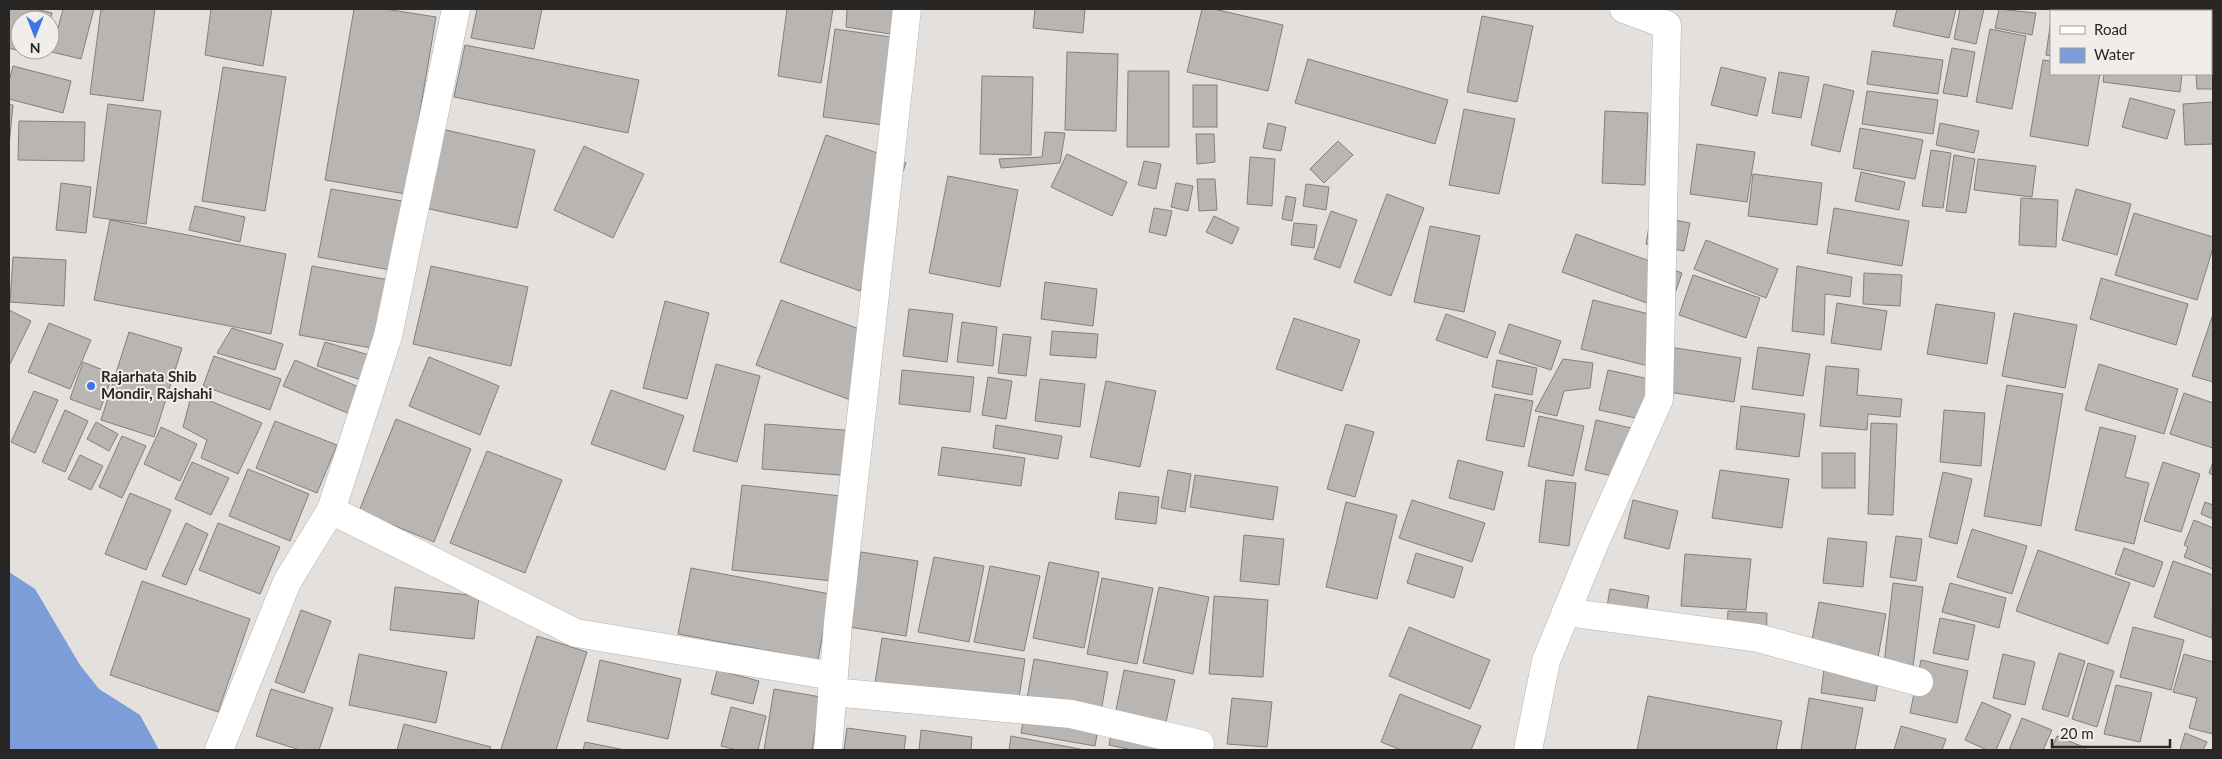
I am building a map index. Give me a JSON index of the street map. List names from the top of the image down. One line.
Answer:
{"places":["Rajarhata Shib Mondir, Rajshahi"],"legend":["Road","Water"],"scale_bar":"20 m","north":"bottom"}
